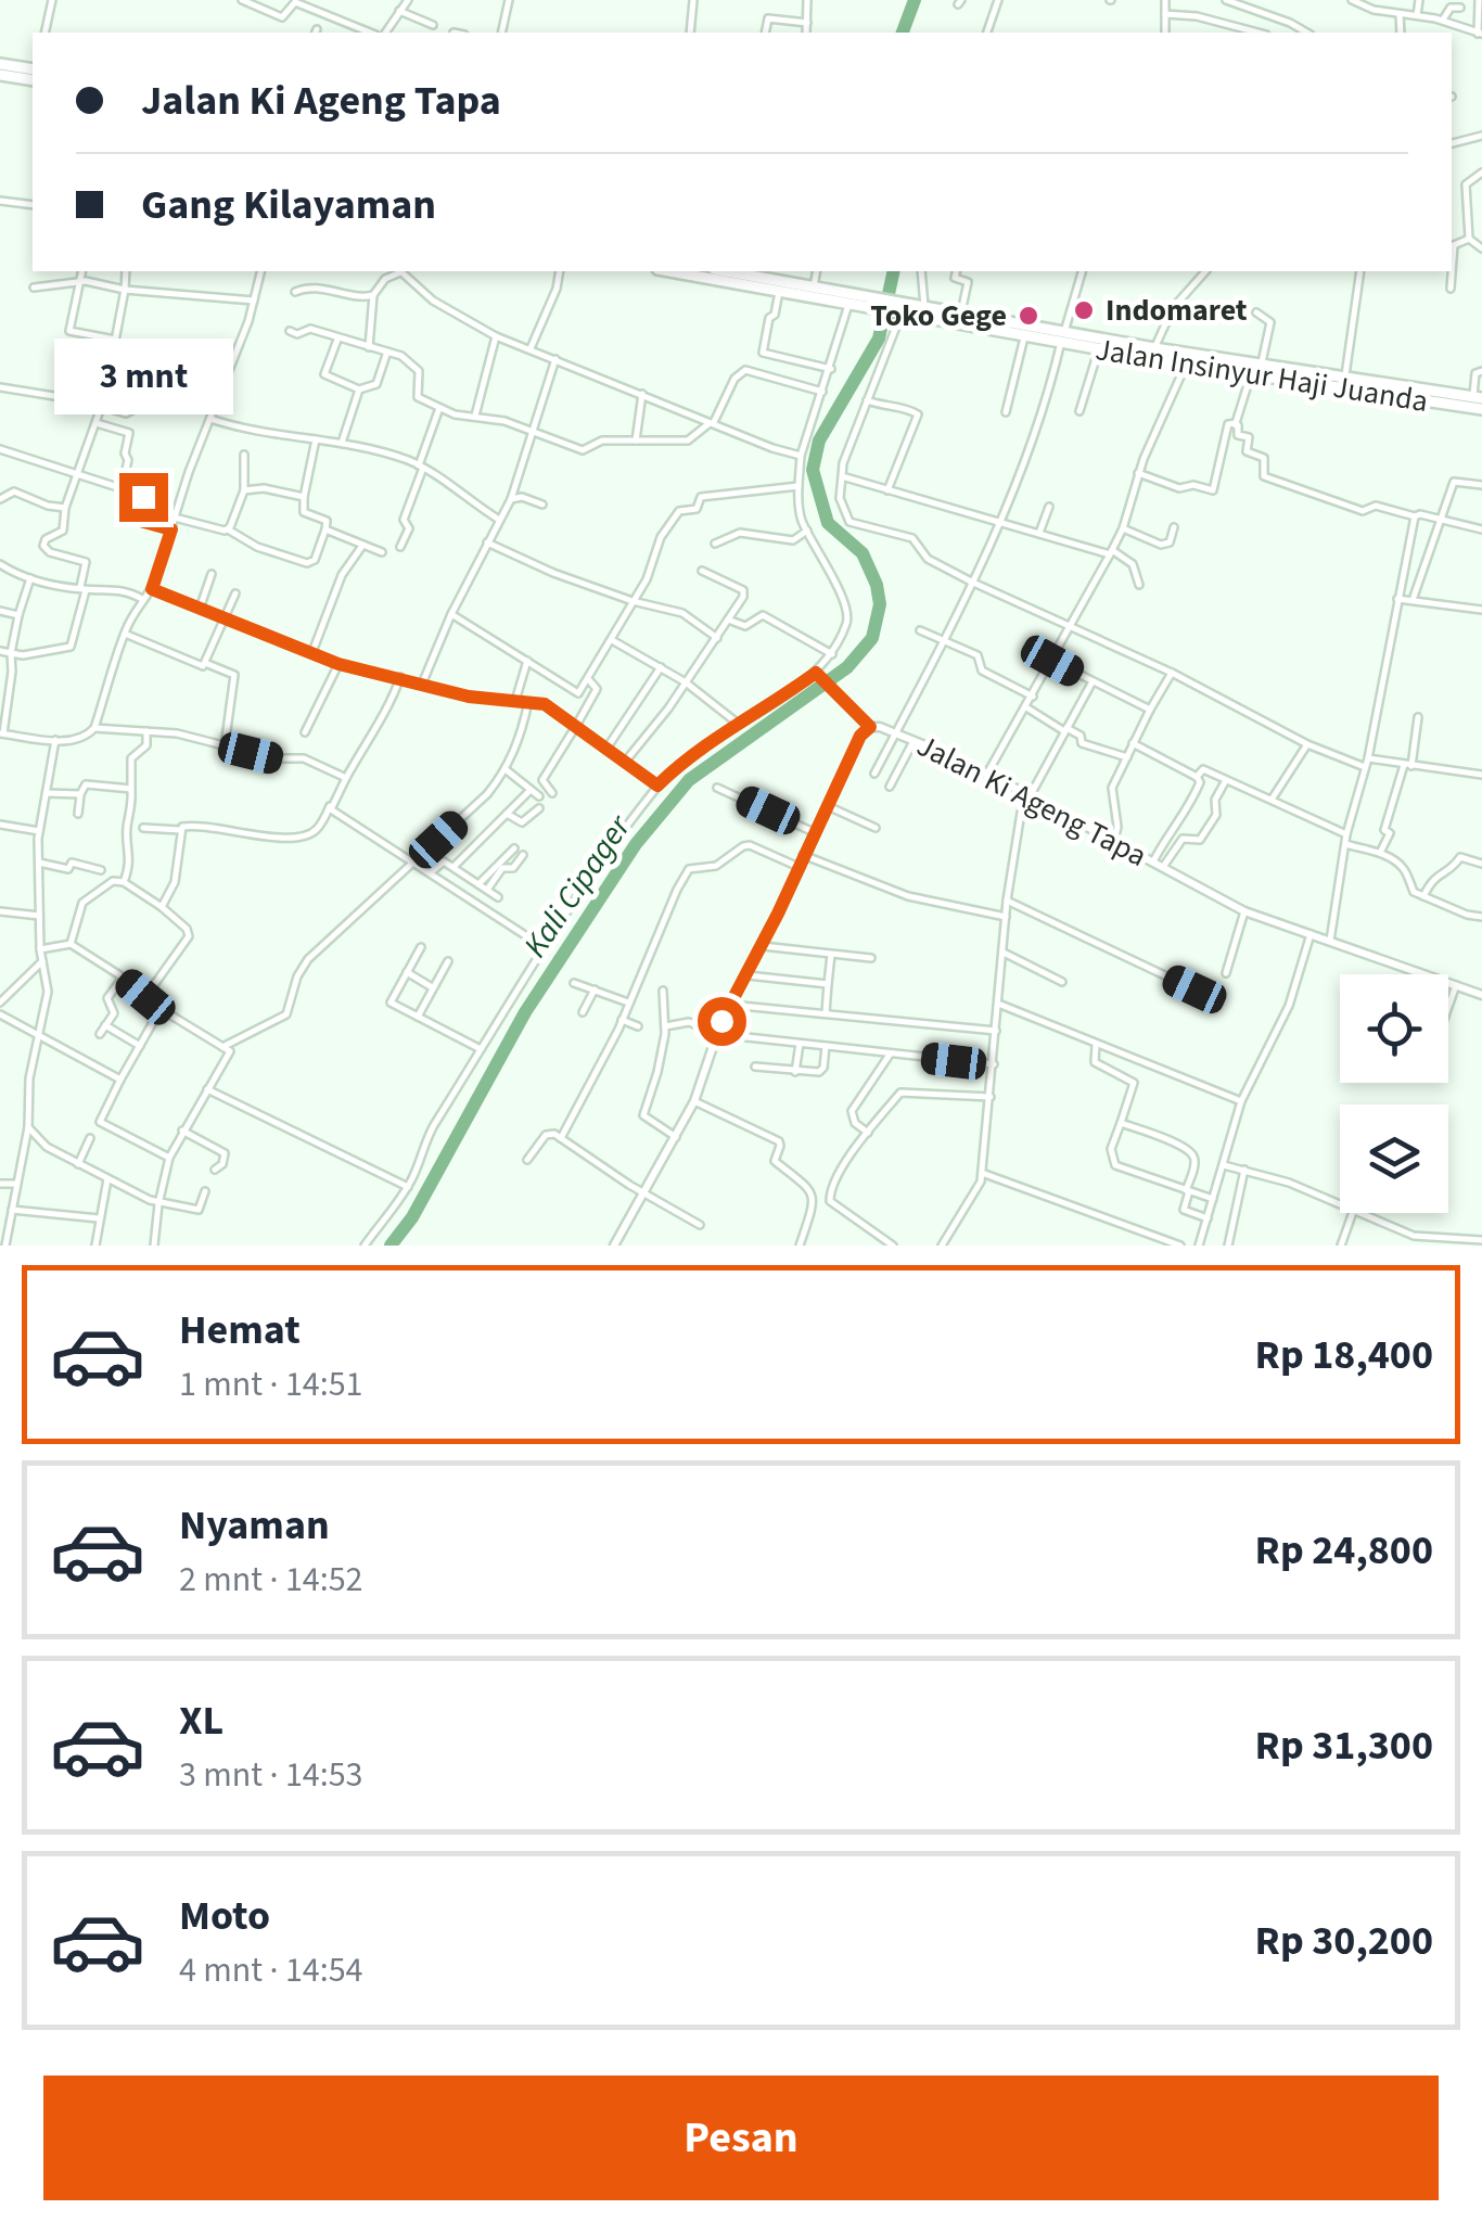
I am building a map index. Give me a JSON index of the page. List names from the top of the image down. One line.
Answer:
{"streets":{"highway":["Jalan Insinyur Haji Juanda"],"street":["Jalan Ki Ageng Tapa"]},"water":["Kali Cipager"],"places":["Indomaret","Toko Gege"],"page":{"banner":["Jalan Ki Ageng Tapa","Gang Kilayaman"],"bubble":"3 mnt","list":[{"name":"Hemat","note":"1 mnt · 14:51","value":"Rp 18,400"},{"name":"Nyaman","note":"2 mnt · 14:52","value":"Rp 24,800"},{"name":"XL","note":"3 mnt · 14:53","value":"Rp 31,300"},{"name":"Moto","note":"4 mnt · 14:54","value":"Rp 30,200"}],"buttons":"Pesan"}}
